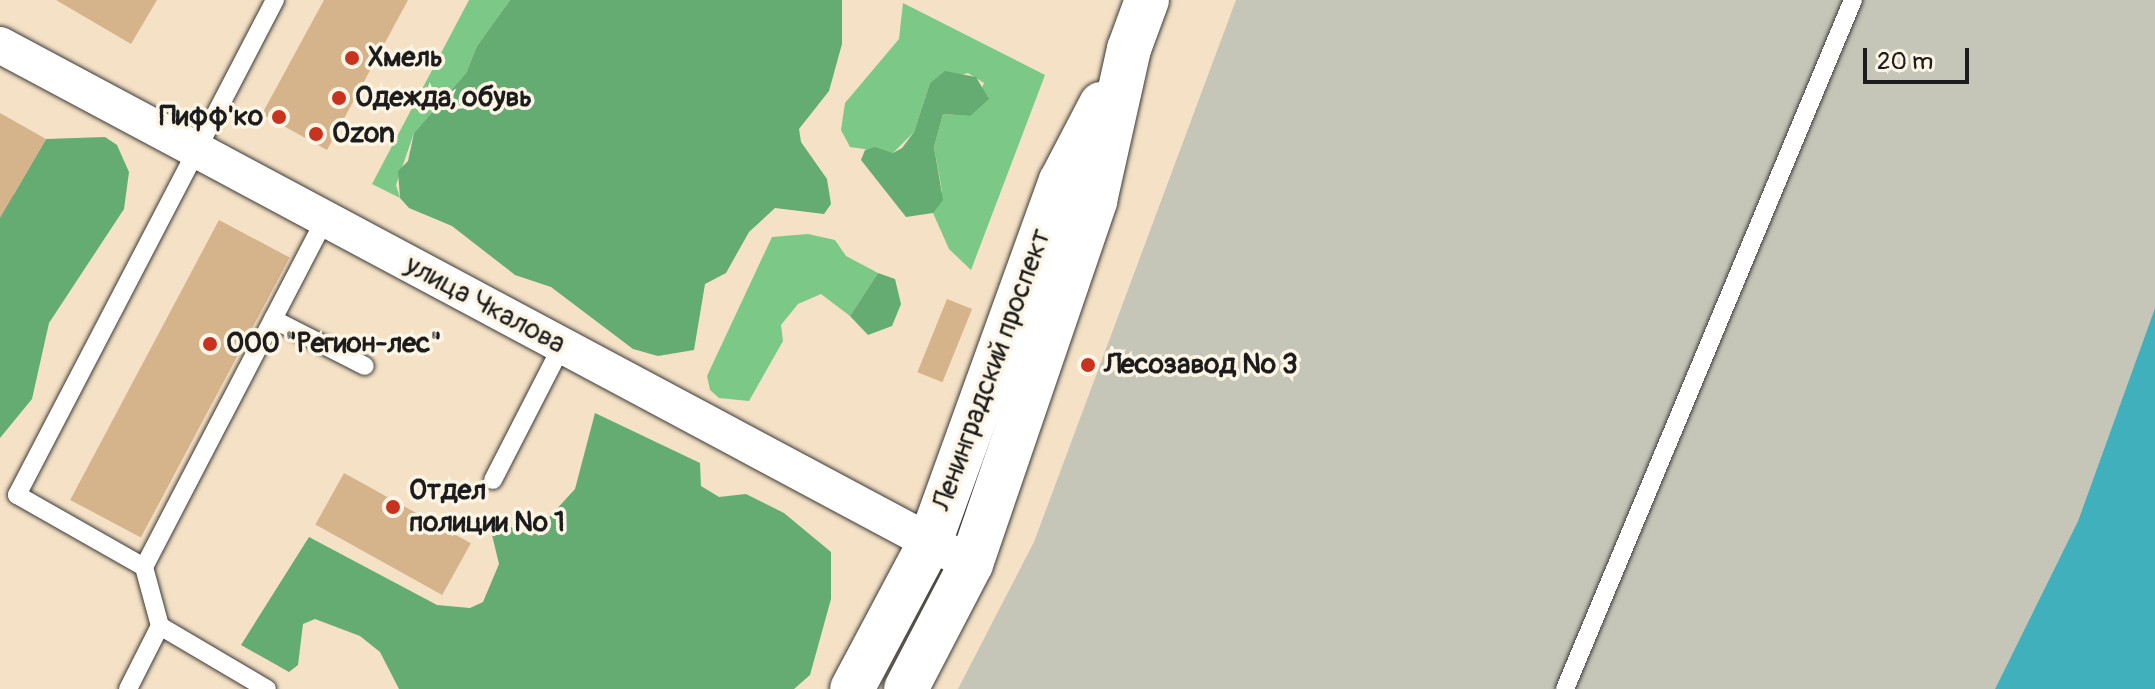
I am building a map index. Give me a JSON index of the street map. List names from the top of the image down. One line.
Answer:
{"streets":{"main road":["Ленинградский проспект"],"street":["улица Чкалова"]},"crossings":[["улица Чкалова","Ленинградский проспект"]],"places":["Хмель","Одежда, обувь","Пифф'ко","Ozon","ООО \"Регион-лес\"","Лесозавод № 3","Отдел полиции № 1"],"scale_bar":"20 m"}
